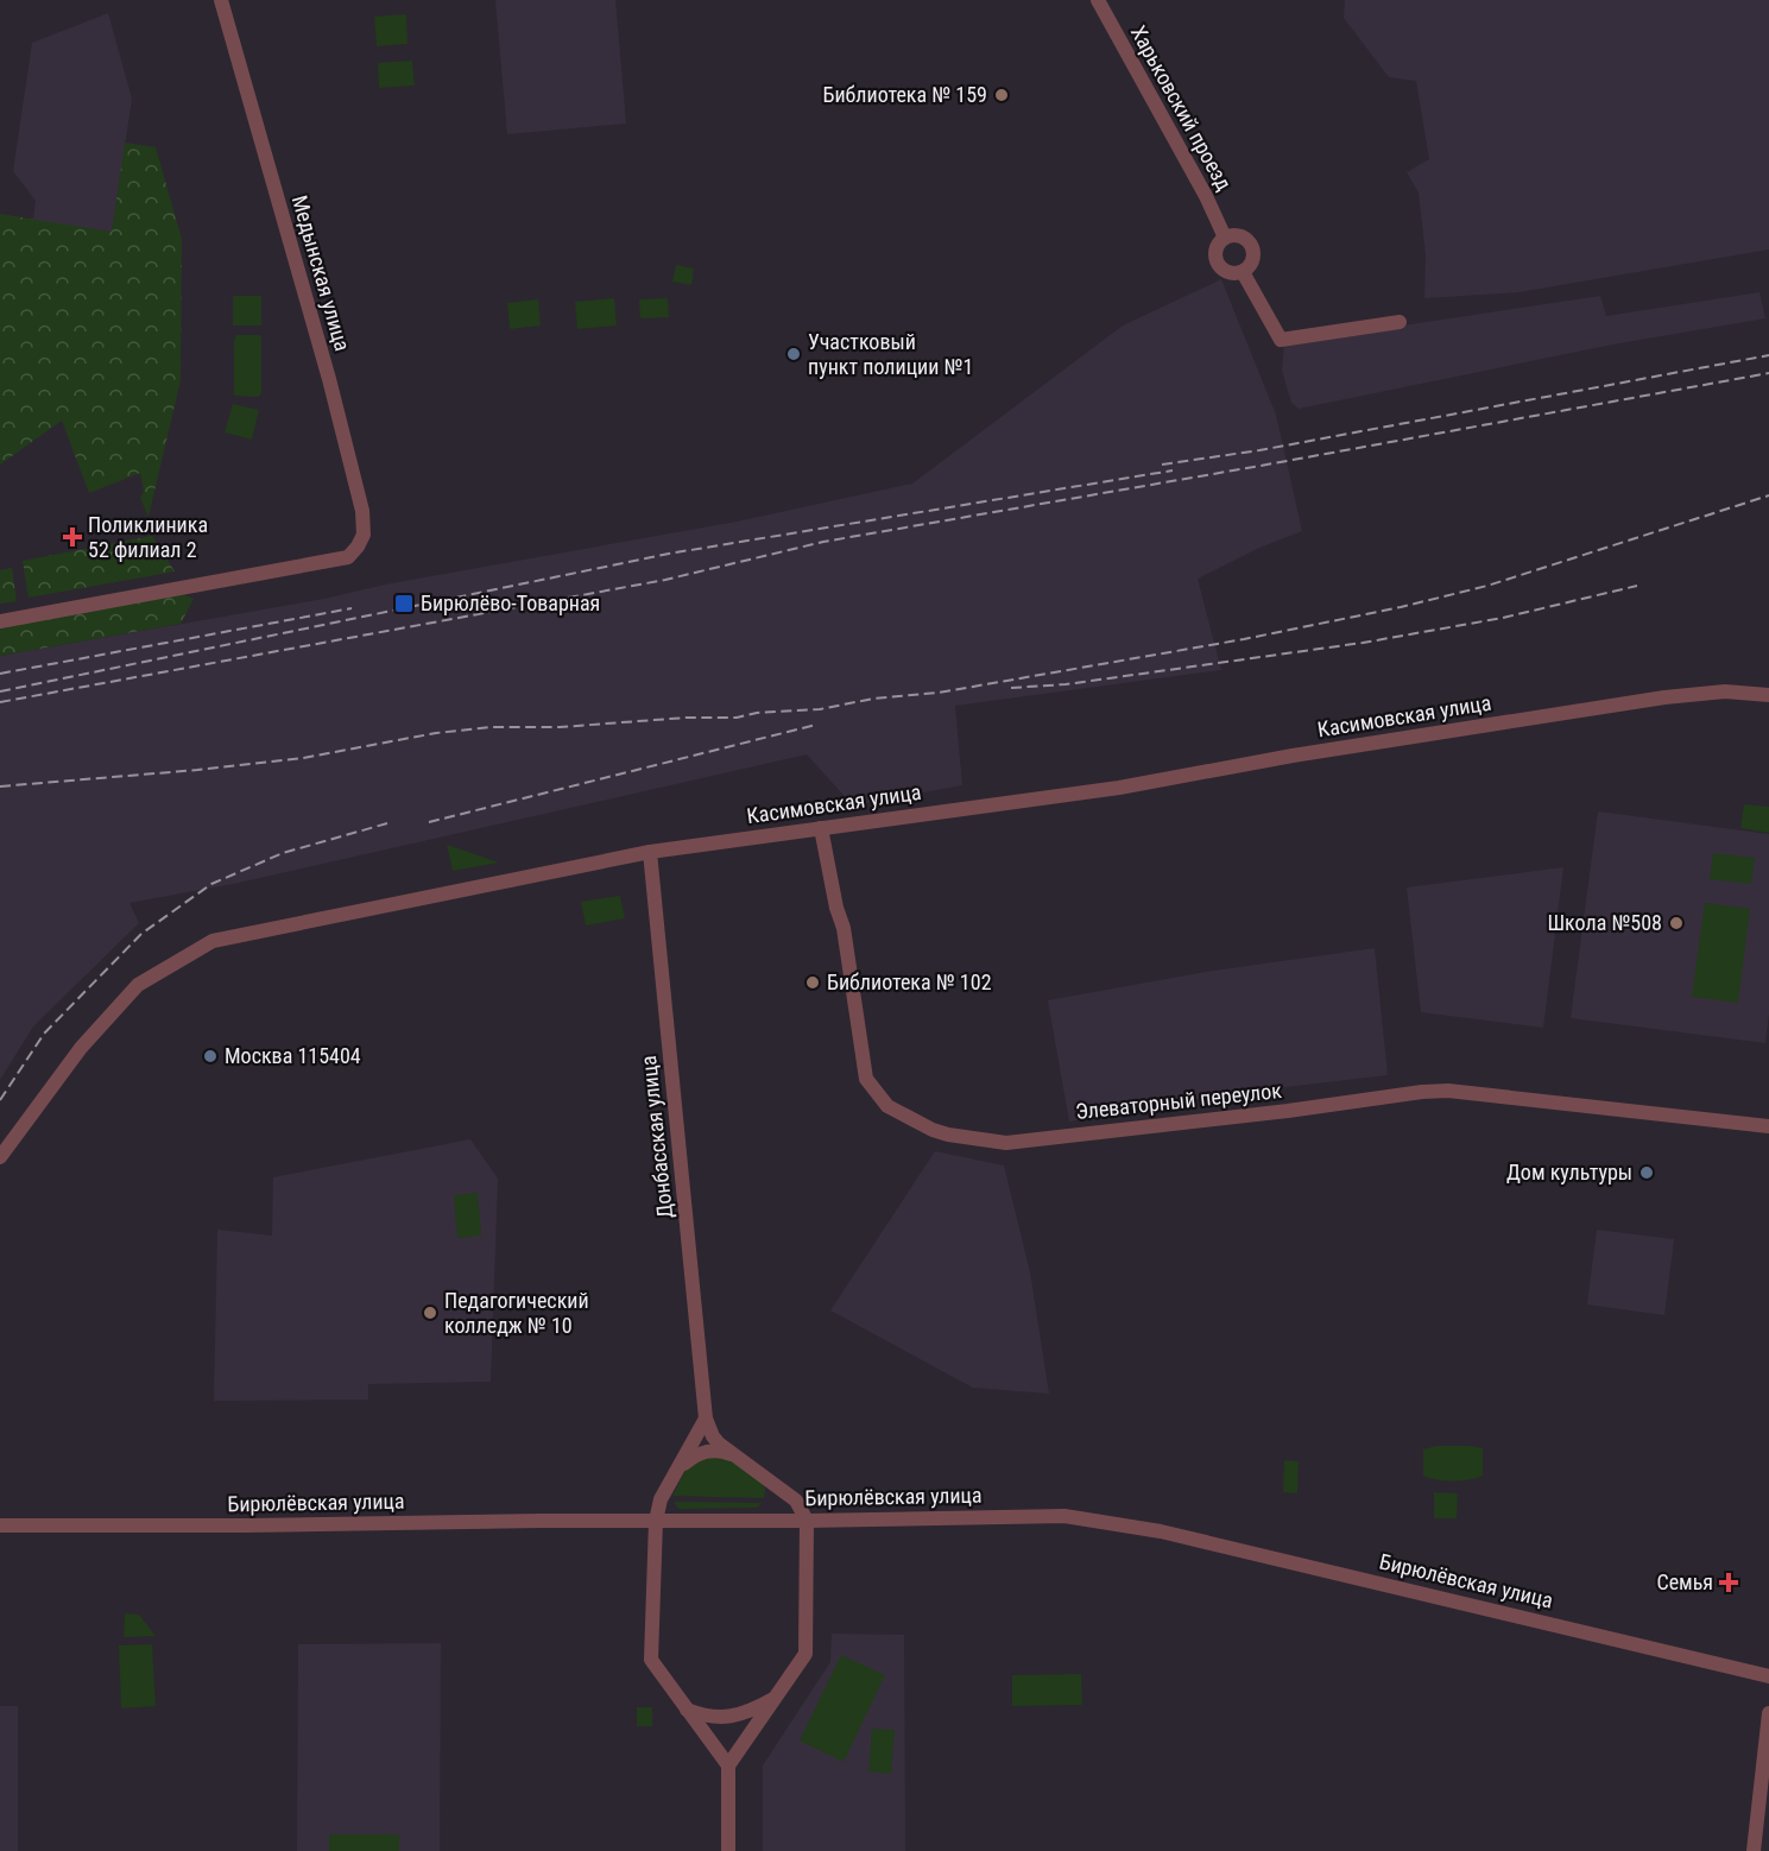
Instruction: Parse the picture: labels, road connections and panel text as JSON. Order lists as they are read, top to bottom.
{
  "streets": {
    "street": [
      "Харьковский проезд",
      "Медынская улица",
      "Касимовская улица",
      "Элеваторный переулок",
      "Донбасская улица",
      "Бирюлёвская улица"
    ]
  },
  "crossings": [
    ["Касимовская улица", "Элеваторный переулок"],
    ["Касимовская улица", "Донбасская улица"]
  ],
  "places": {
    "other": [
      "Библиотека № 159",
      "Участковый пункт полиции №1",
      "Школа №508",
      "Библиотека № 102",
      "Москва 115404",
      "Дом культуры",
      "Педагогический колледж № 10"
    ],
    "health": ["Поликлиника 52 филиал 2", "Семья"],
    "transit": ["Бирюлёво-Товарная"]
  }
}
